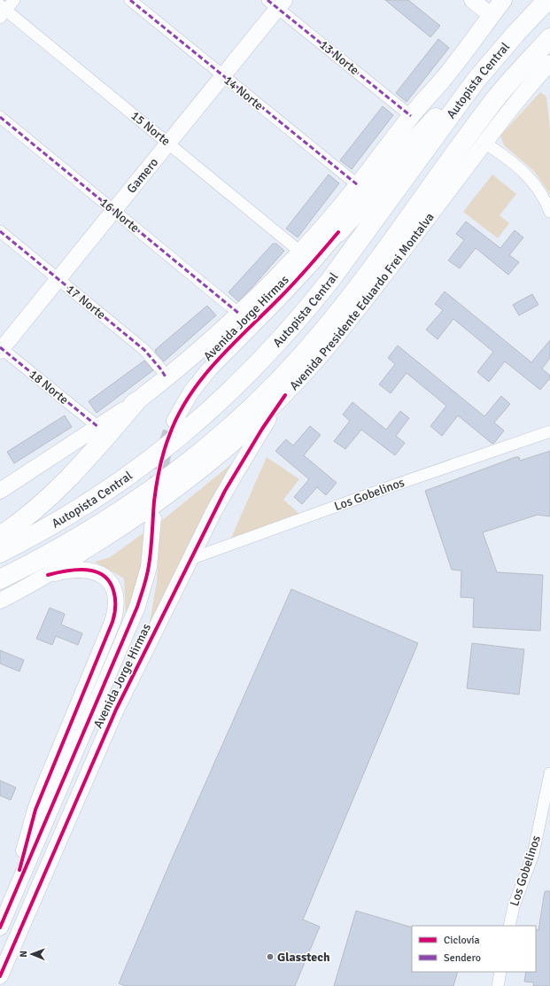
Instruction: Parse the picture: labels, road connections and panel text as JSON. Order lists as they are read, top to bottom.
{
  "streets": {
    "highway": ["Autopista Central"],
    "street": [
      "13 Norte",
      "14 Norte",
      "15 Norte",
      "Gamero",
      "16 Norte",
      "Avenida Presidente Eduardo Frei Montalva",
      "17 Norte",
      "Avenida Jorge Hirmas",
      "18 Norte",
      "Los Gobelinos"
    ]
  },
  "crossings": [
    ["13 Norte", "Gamero"],
    ["14 Norte", "Gamero"],
    ["15 Norte", "Gamero"],
    ["Gamero", "16 Norte"],
    ["Gamero", "17 Norte"],
    ["Gamero", "18 Norte"],
    ["Avenida Presidente Eduardo Frei Montalva", "Avenida Jorge Hirmas"],
    ["Avenida Jorge Hirmas", "Los Gobelinos"]
  ],
  "places": ["Glasstech"],
  "legend": ["Ciclovía", "Sendero"],
  "north": "left"
}
